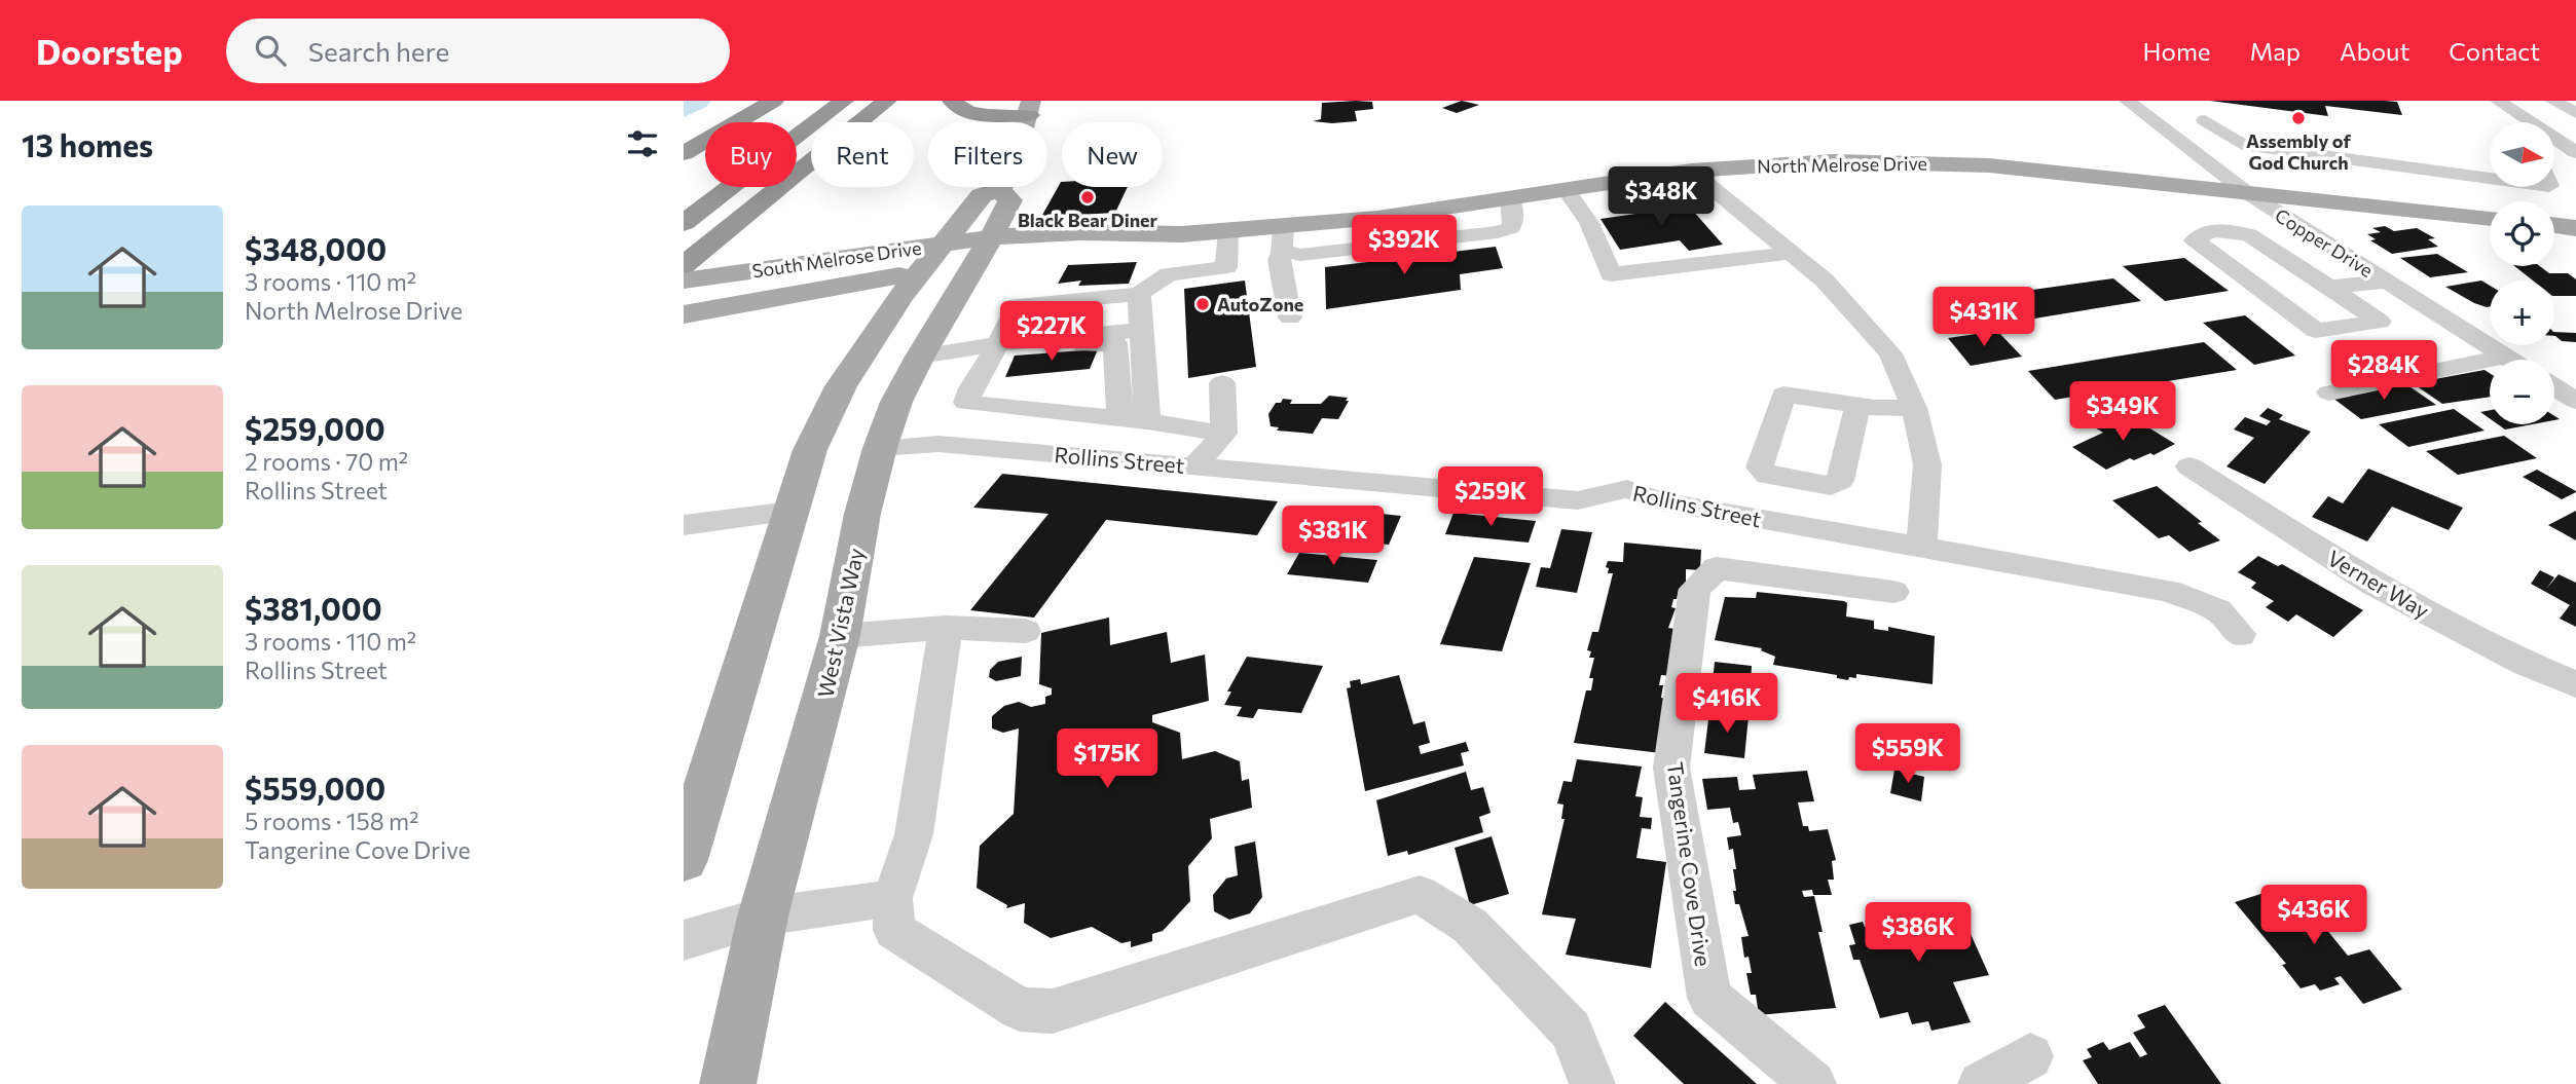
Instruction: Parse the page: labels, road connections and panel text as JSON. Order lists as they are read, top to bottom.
{
  "streets": {
    "main road": ["North Melrose Drive", "South Melrose Drive", "West Vista Way"],
    "street": [
      "Copper Drive",
      "Rollins Street",
      "Verner Way",
      "Tangerine Cove Drive"
    ]
  },
  "crossings": [
    ["North Melrose Drive", "Copper Drive"],
    ["North Melrose Drive", "South Melrose Drive"],
    ["North Melrose Drive", "West Vista Way"],
    ["South Melrose Drive", "West Vista Way"],
    ["Rollins Street", "West Vista Way"]
  ],
  "places": ["Assembly of God Church", "Black Bear Diner", "AutoZone"],
  "north": "right",
  "page": {
    "header": "Doorstep",
    "search": "Search here",
    "nav": [
      "Home",
      "Map",
      "About",
      "Contact"
    ],
    "heading": "13 homes",
    "map_buttons": ["+", "−"],
    "chip": [
      "Buy",
      "Rent",
      "Filters",
      "New"
    ],
    "price": [
      "$348K",
      "$392K",
      "$431K",
      "$227K",
      "$284K",
      "$349K",
      "$259K",
      "$381K",
      "$416K",
      "$559K",
      "$175K",
      "$436K",
      "$386K"
    ],
    "list": [
      {
        "name": "$348,000",
        "note": "3 rooms · 110 m² · North Melrose Drive"
      },
      {
        "name": "$259,000",
        "note": "2 rooms · 70 m² · Rollins Street"
      },
      {
        "name": "$381,000",
        "note": "3 rooms · 110 m² · Rollins Street"
      },
      {
        "name": "$559,000",
        "note": "5 rooms · 158 m² · Tangerine Cove Drive"
      }
    ]
  }
}
